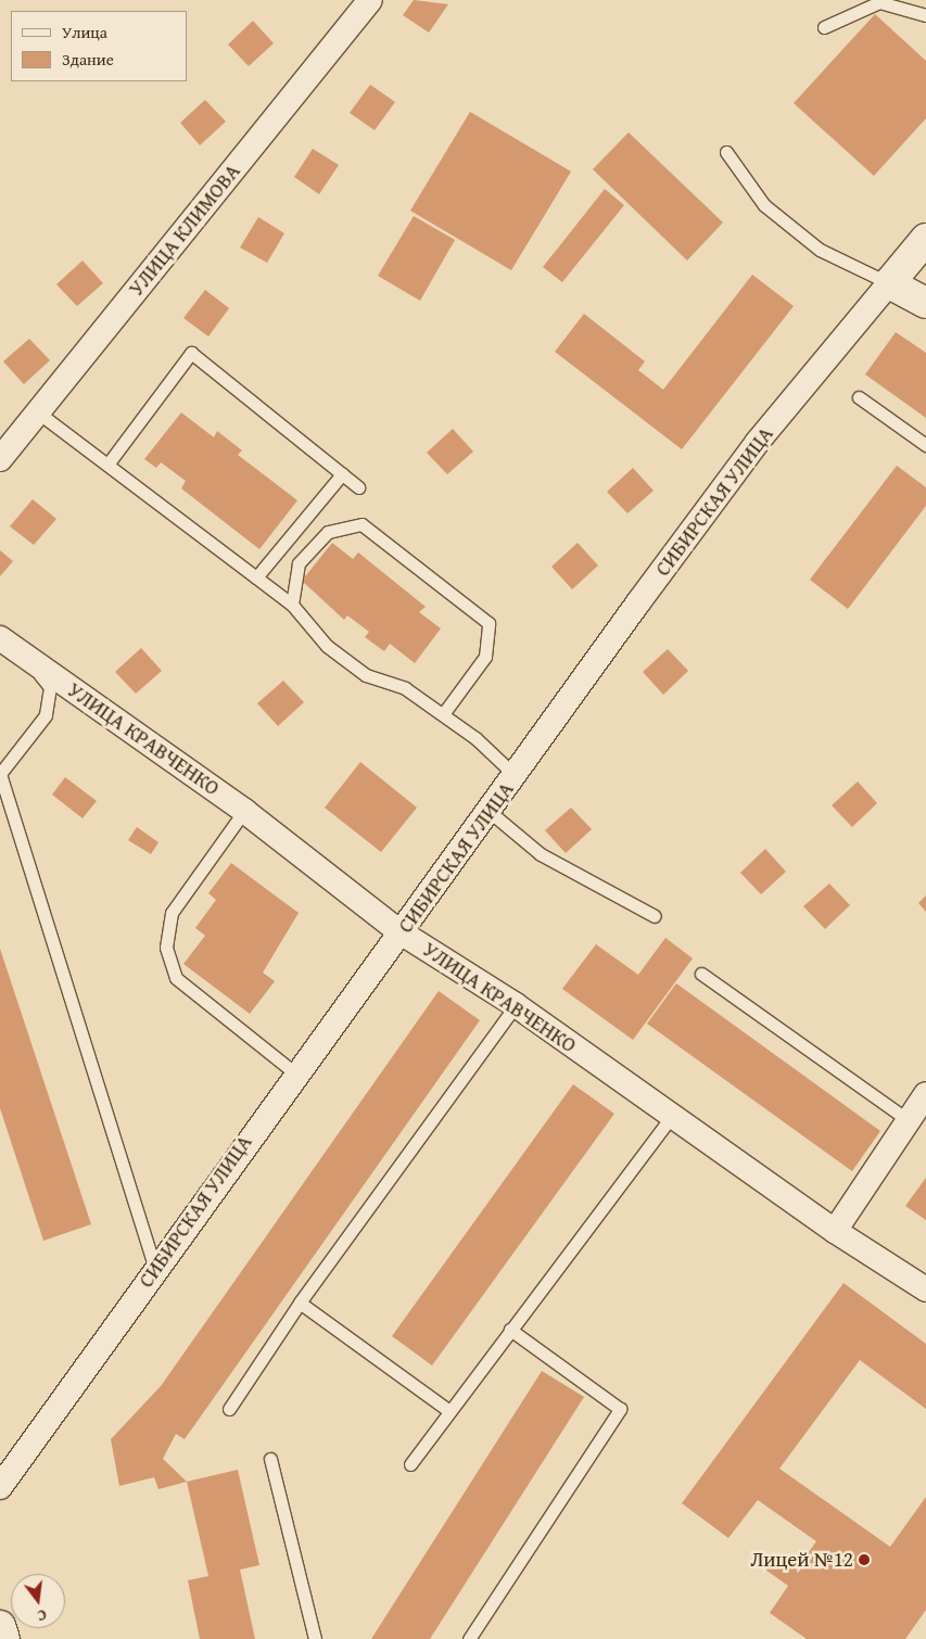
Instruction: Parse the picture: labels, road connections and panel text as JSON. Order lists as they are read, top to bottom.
{
  "streets": {
    "street": ["УЛИЦА КЛИМОВА", "СИБИРСКАЯ УЛИЦА", "УЛИЦА КРАВЧЕНКО"]
  },
  "crossings": [
    ["СИБИРСКАЯ УЛИЦА", "УЛИЦА КРАВЧЕНКО"]
  ],
  "places": ["Лицей №12"],
  "legend": ["Улица", "Здание"],
  "north": "bottom"
}
